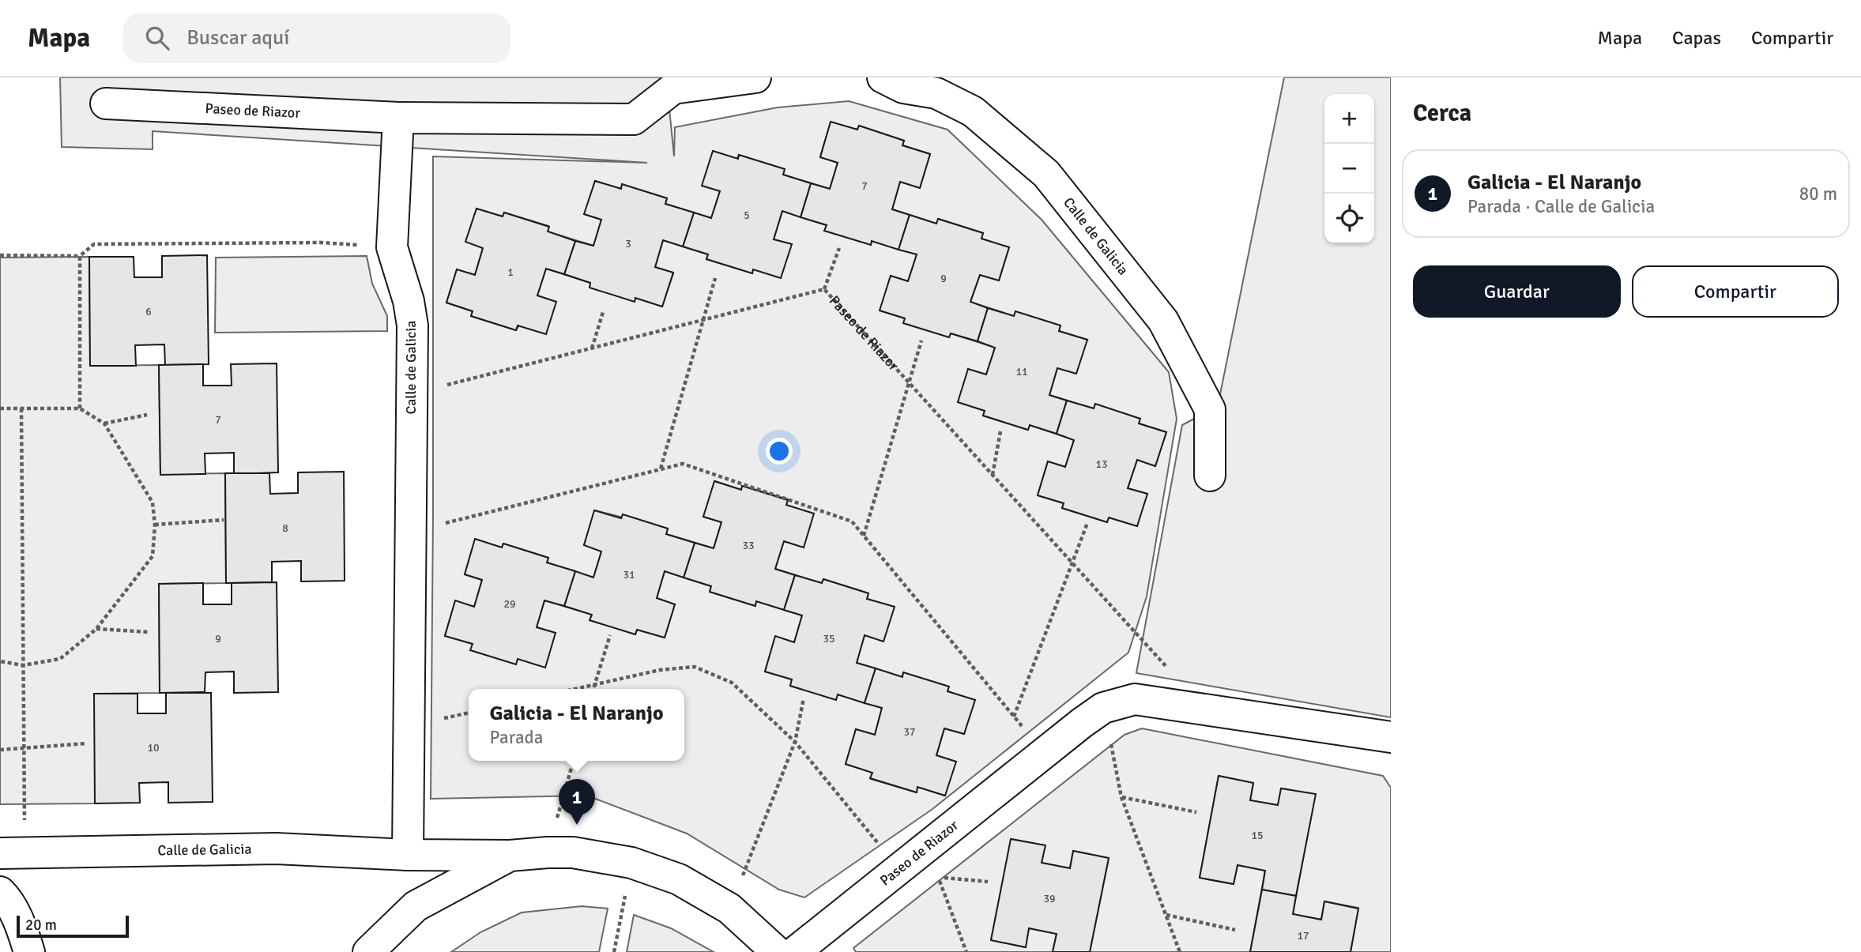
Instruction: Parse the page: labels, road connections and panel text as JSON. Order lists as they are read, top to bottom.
{
  "streets": {
    "street": ["Paseo de Riazor", "Calle de Galicia"]
  },
  "crossings": [
    ["Paseo de Riazor", "Calle de Galicia"]
  ],
  "house_numbers": [
    "7",
    "5",
    "3",
    "1",
    "9",
    "6",
    "11",
    "7",
    "13",
    "8",
    "33",
    "31",
    "29",
    "9",
    "35",
    "37",
    "10",
    "15",
    "39",
    "17"
  ],
  "scale_bar": "20 m",
  "page": {
    "header": "Mapa",
    "search": "Buscar aquí",
    "nav": ["Mapa", "Capas", "Compartir"],
    "heading": "Cerca",
    "map_buttons": ["+", "−"],
    "list": [
      {
        "mark": "1",
        "name": "Galicia - El Naranjo",
        "note": "Parada · Calle de Galicia",
        "value": "80 m"
      }
    ],
    "buttons": ["Guardar", "Compartir"],
    "popup": ["Galicia - El Naranjo", "Parada"],
    "pins": "1",
    "scale": "20 m"
  }
}
